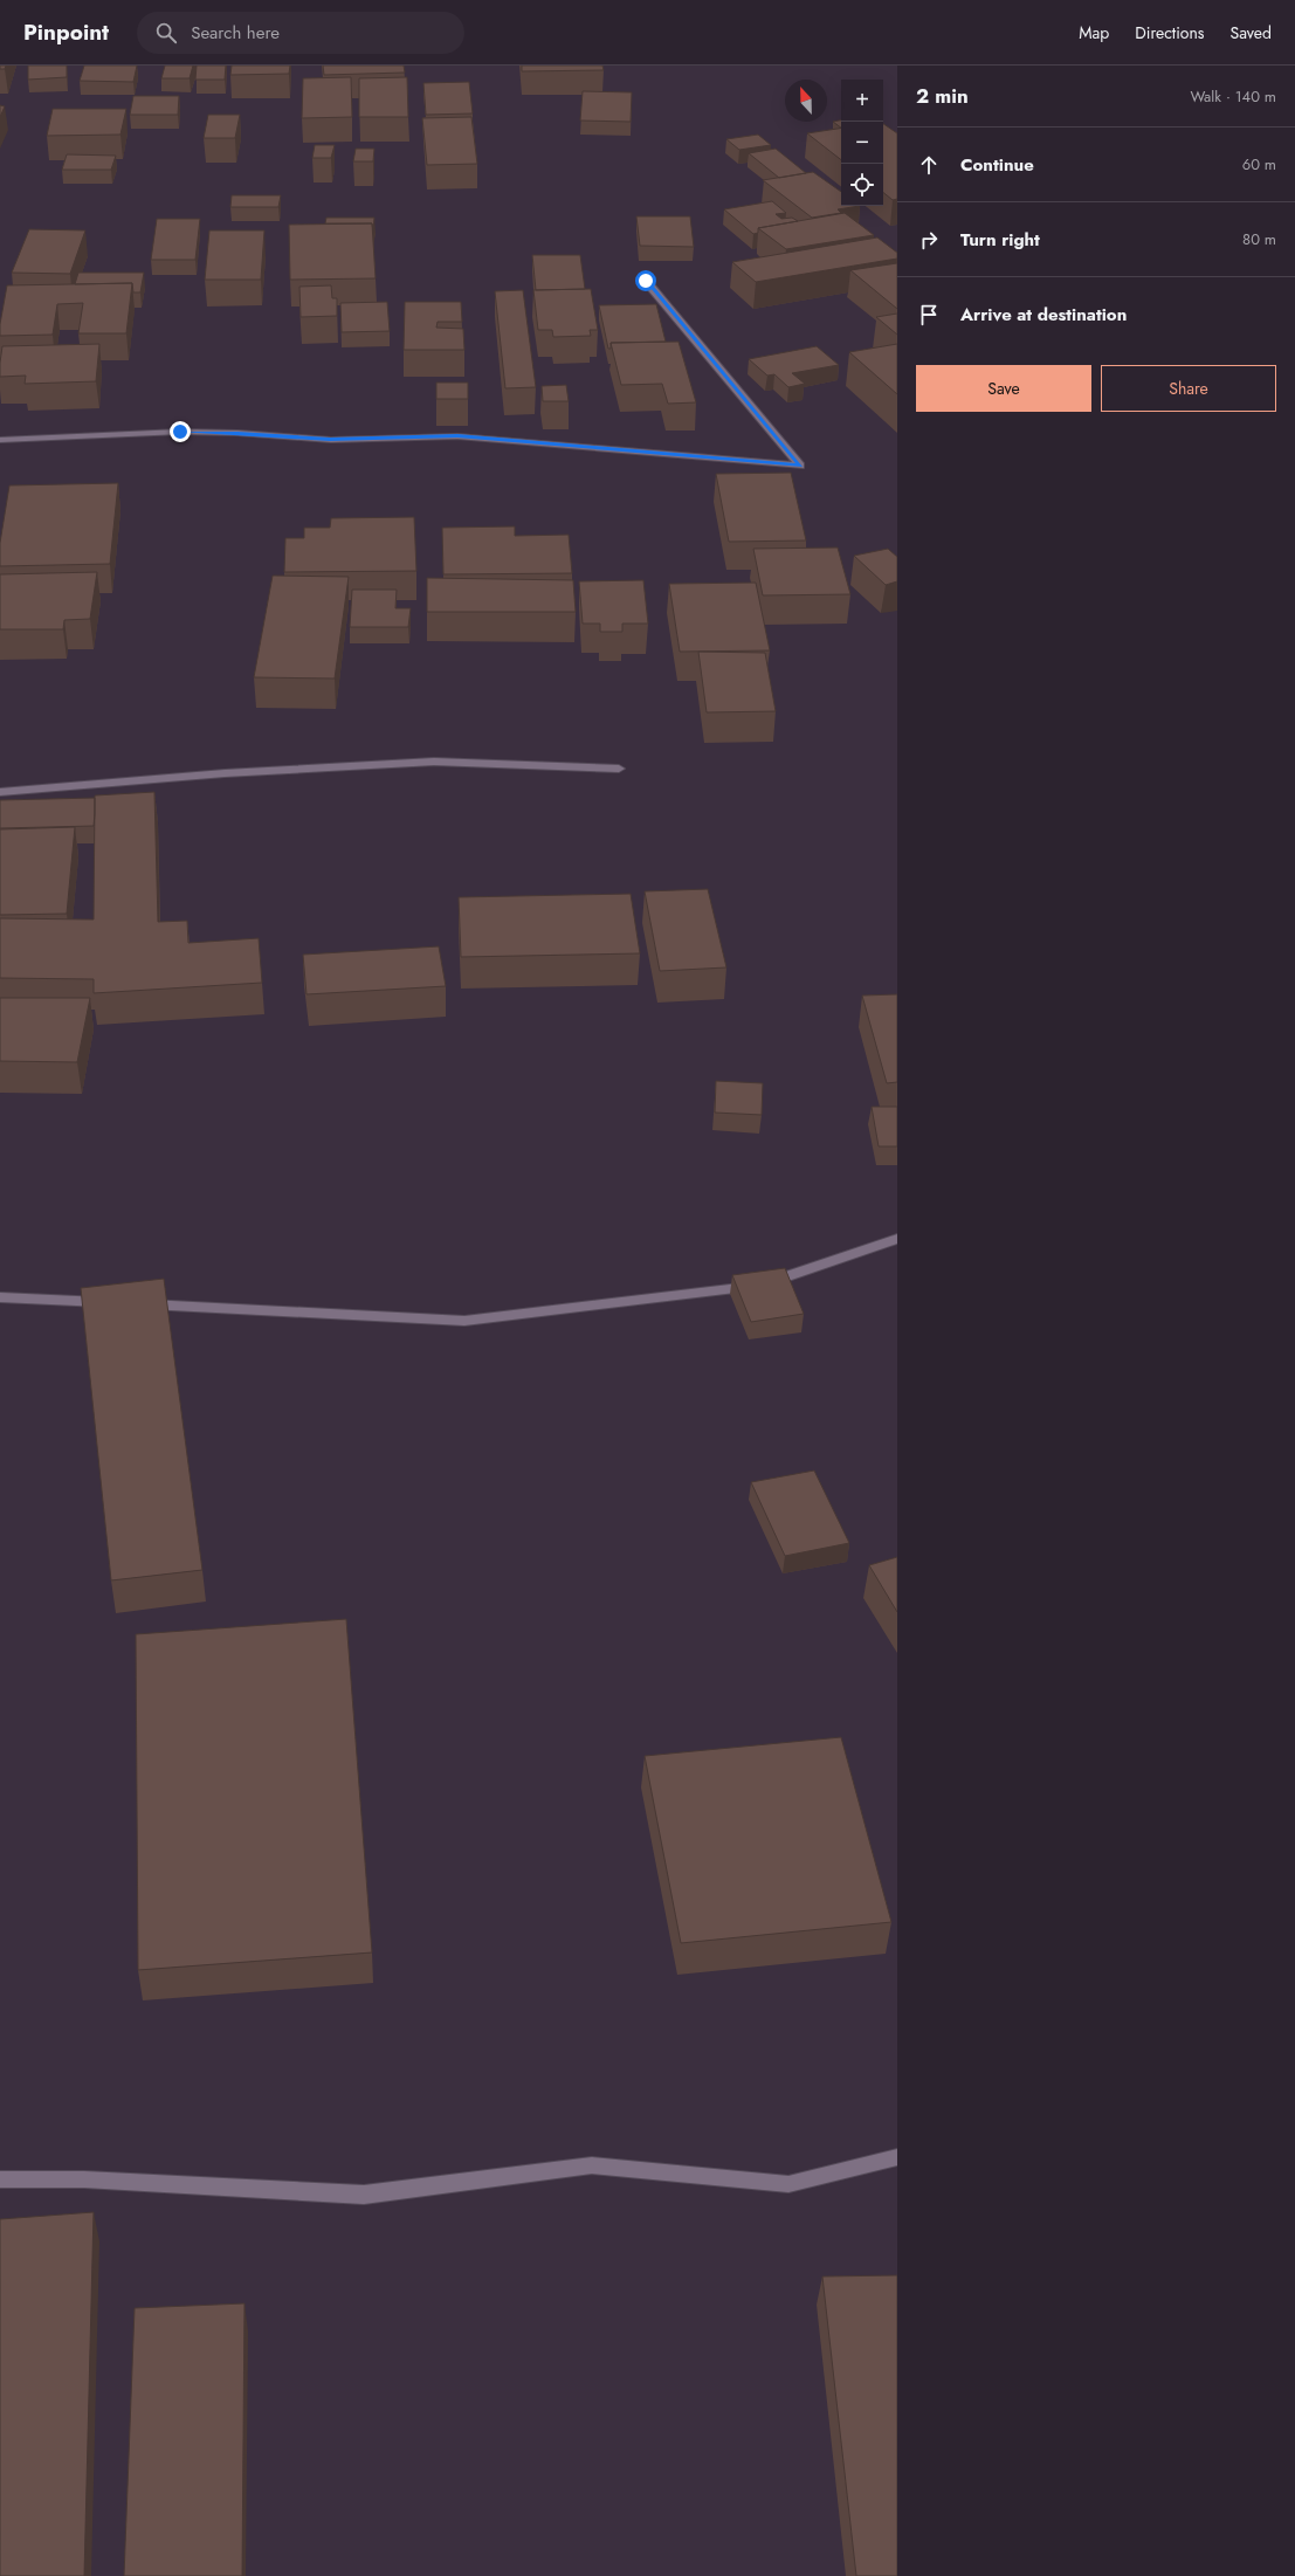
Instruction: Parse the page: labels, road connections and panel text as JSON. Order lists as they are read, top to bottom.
{
  "north": "top",
  "page": {
    "header": "Pinpoint",
    "search": "Search here",
    "nav": ["Map", "Directions", "Saved"],
    "heading": ["2 min", "Walk · 140 m"],
    "map_buttons": ["+", "−"],
    "list": [
      ["Continue", "60 m"],
      ["Turn right", "80 m"],
      "Arrive at destination"
    ],
    "buttons": ["Save", "Share"]
  }
}
